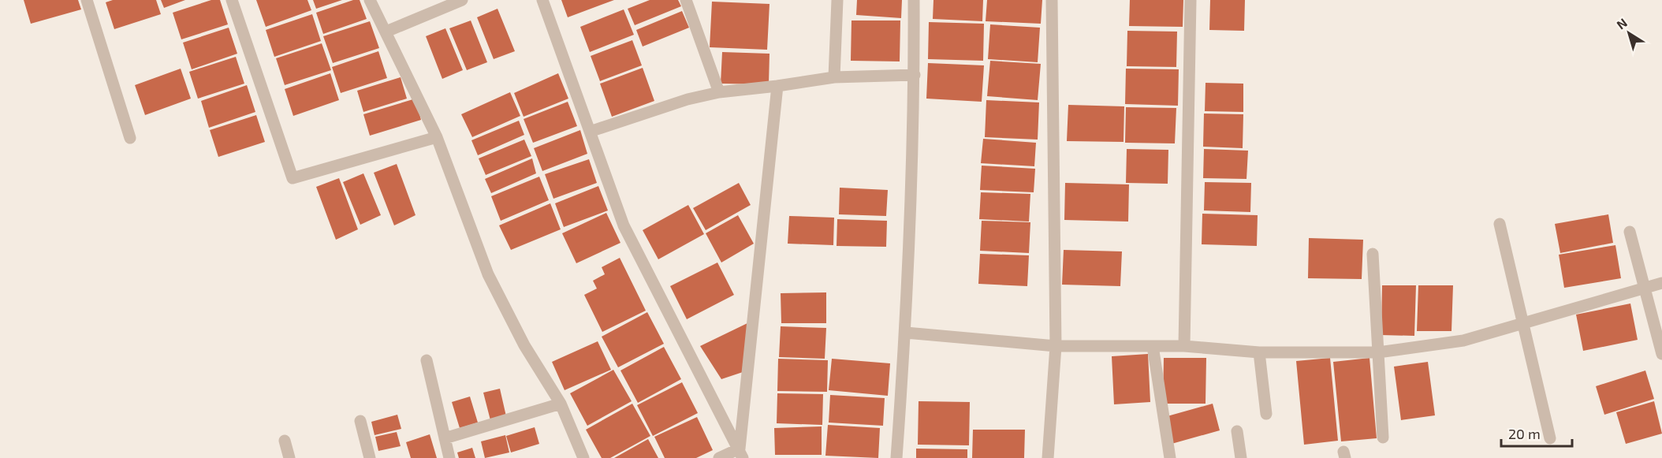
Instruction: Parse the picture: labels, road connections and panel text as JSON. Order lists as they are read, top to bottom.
{
  "scale_bar": "20 m",
  "north": "top left"
}
